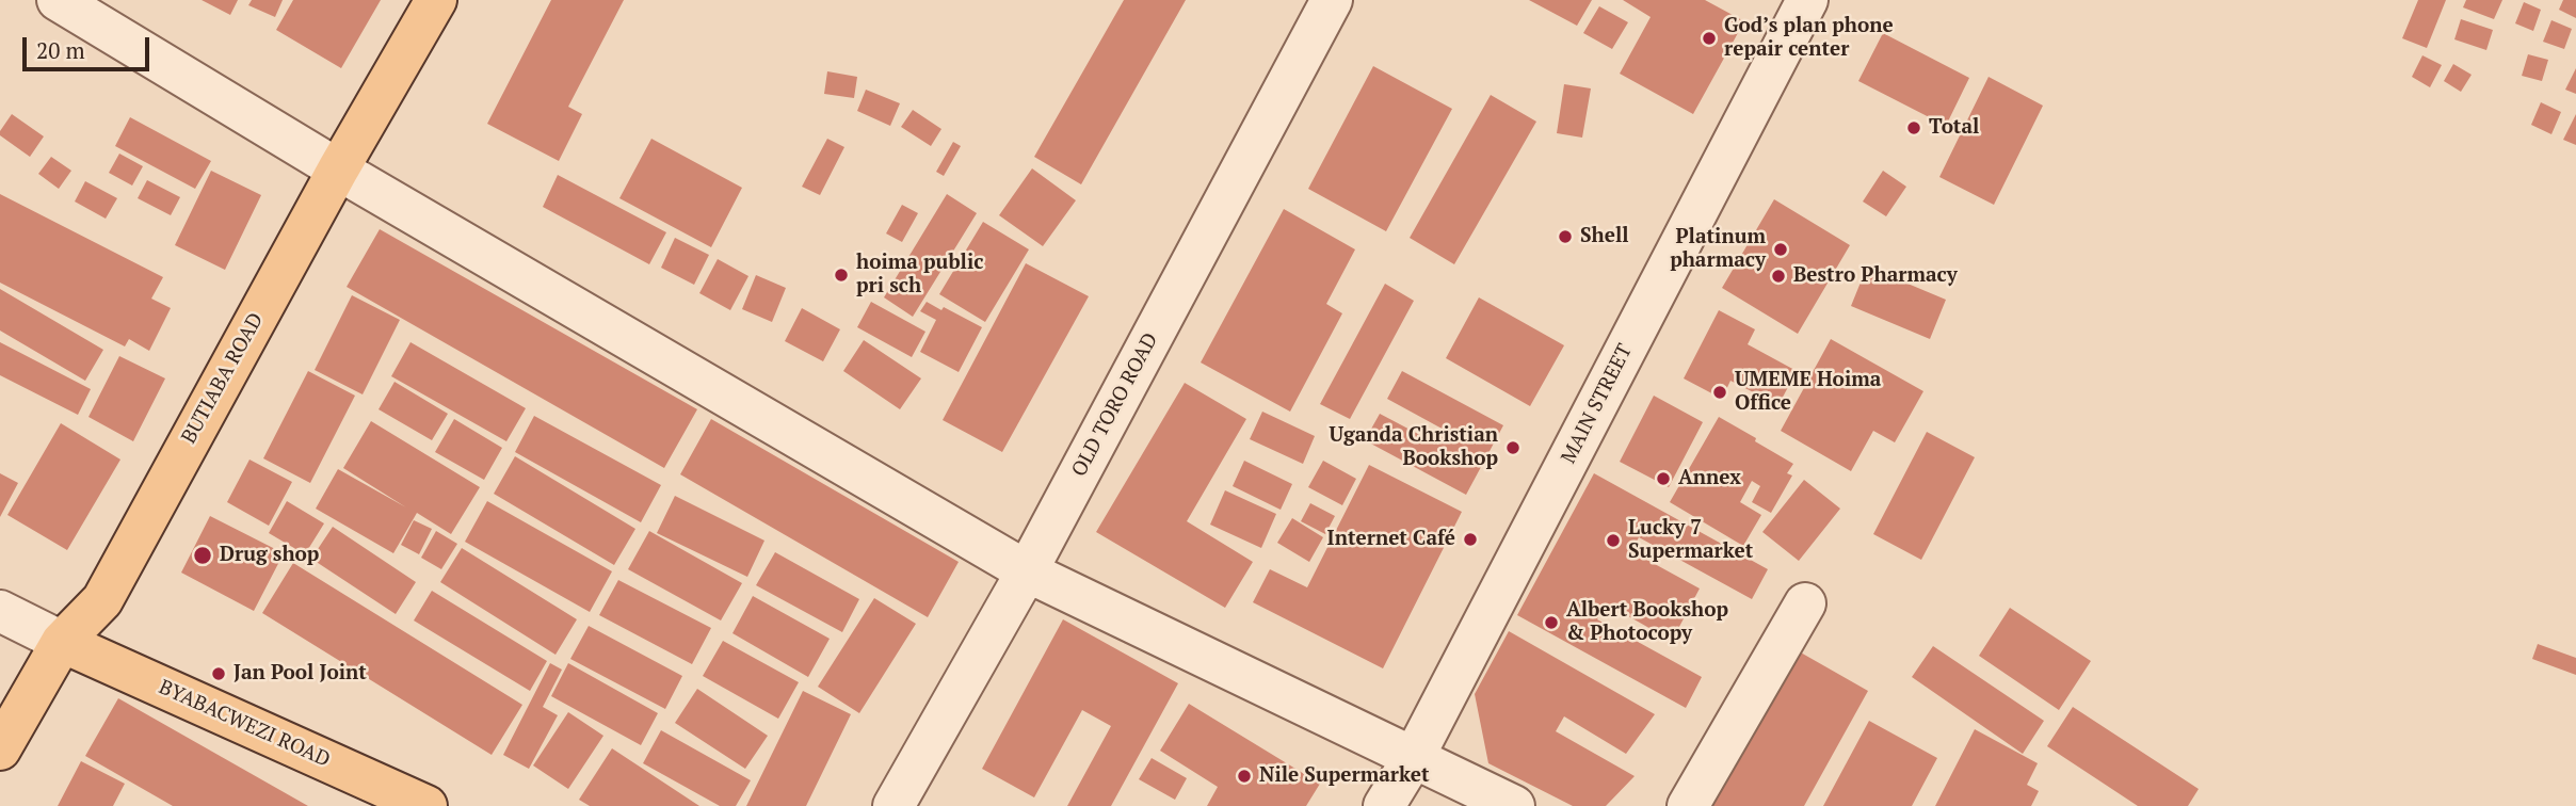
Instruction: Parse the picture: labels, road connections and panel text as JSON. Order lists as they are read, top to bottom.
{
  "streets": {
    "main road": ["BUTIABA ROAD", "BYABACWEZI ROAD"],
    "street": ["MAIN STREET", "OLD TORO ROAD"]
  },
  "crossings": [
    ["BUTIABA ROAD", "BYABACWEZI ROAD"]
  ],
  "places": [
    "God’s plan phone repair center",
    "Total",
    "Shell",
    "Platinum pharmacy",
    "hoima public pri sch",
    "Bestro Pharmacy",
    "UMEME Hoima Office",
    "Uganda Christian Bookshop",
    "Annex",
    "Internet Café",
    "Lucky 7 Supermarket",
    "Drug shop",
    "Albert Bookshop & Photocopy",
    "Jan Pool Joint",
    "Nile Supermarket"
  ],
  "scale_bar": "20 m"
}
